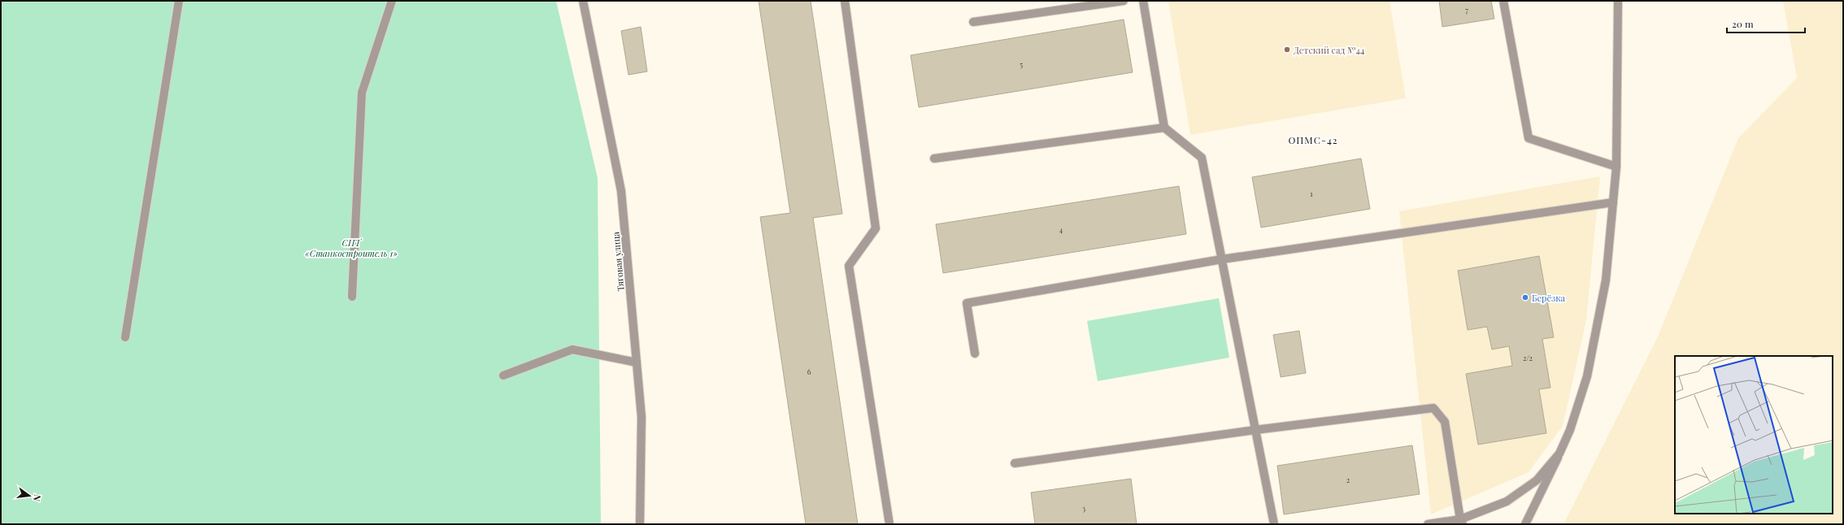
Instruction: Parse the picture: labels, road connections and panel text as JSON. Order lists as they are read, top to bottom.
{
  "streets": {
    "street": ["Тяговая улица"]
  },
  "districts": ["ОПМС-42"],
  "parks": ["СНТ «Станкостроитель 1»"],
  "places": ["Детский сад №44", "Берёзка"],
  "house_numbers": [
    "7",
    "5",
    "1",
    "4",
    "2/2",
    "6",
    "2",
    "3"
  ],
  "scale_bar": "20 m",
  "north": "right"
}
